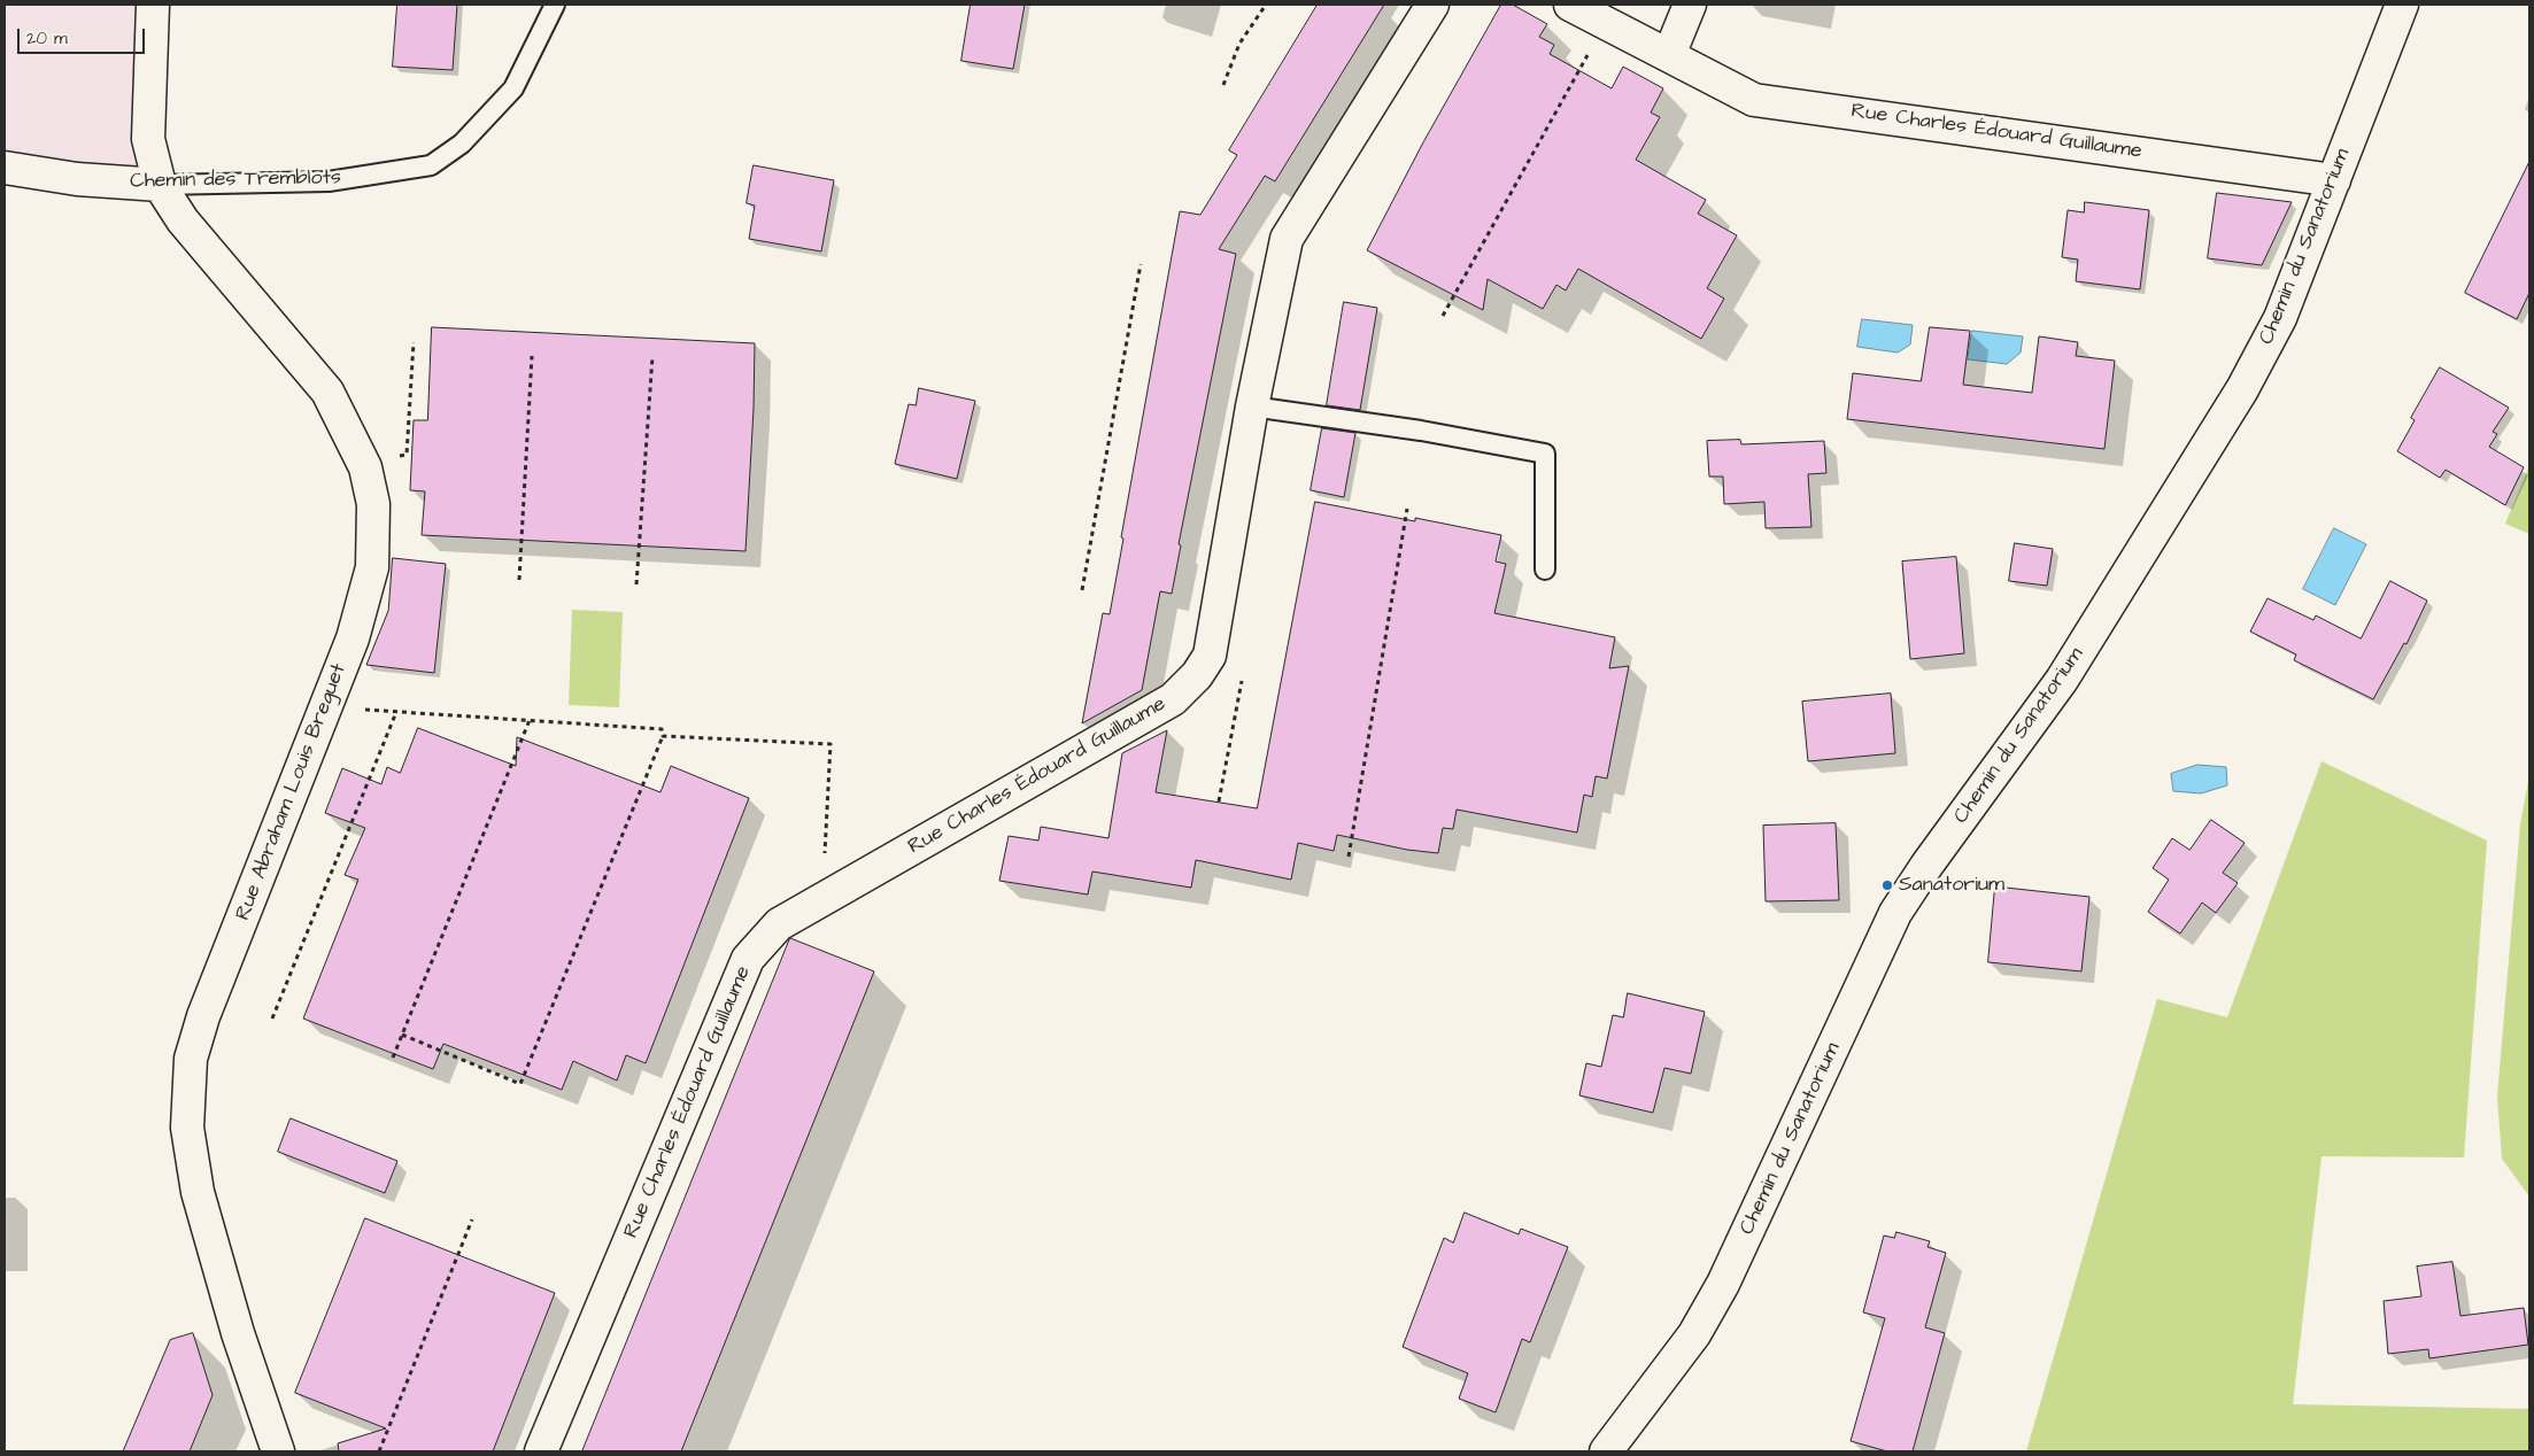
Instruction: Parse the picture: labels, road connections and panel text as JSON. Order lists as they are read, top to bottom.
{
  "streets": {
    "street": [
      "Rue Charles Édouard Guillaume",
      "Chemin des Tremblots",
      "Chemin du Sanatorium",
      "Rue Abraham Louis Breguet"
    ]
  },
  "crossings": [
    ["Rue Charles Édouard Guillaume", "Chemin du Sanatorium"],
    ["Chemin des Tremblots", "Rue Abraham Louis Breguet"]
  ],
  "places": ["Sanatorium"],
  "scale_bar": "20 m"
}
